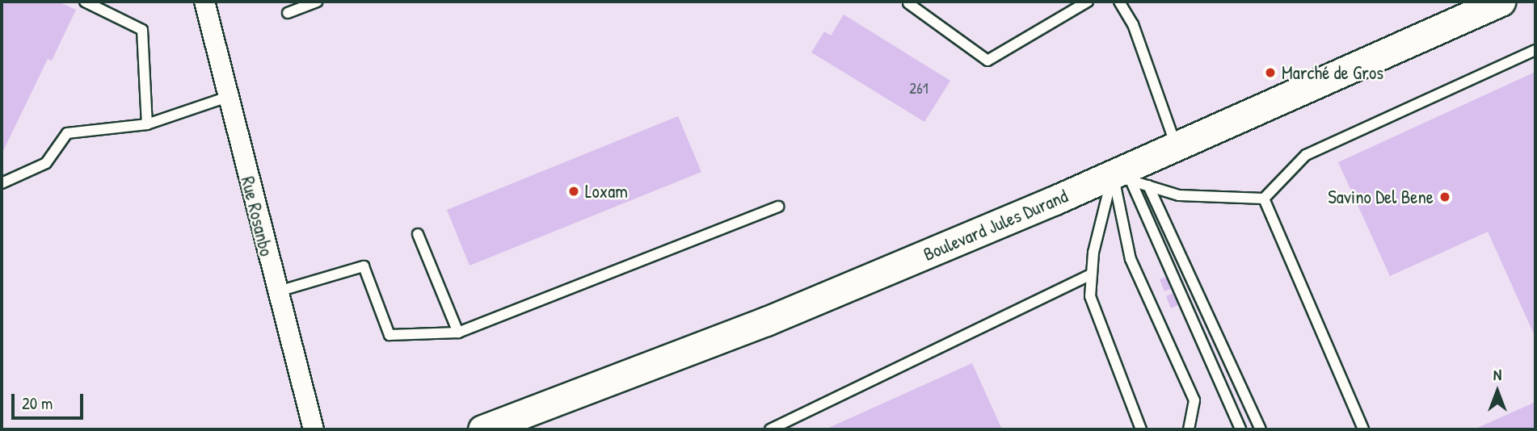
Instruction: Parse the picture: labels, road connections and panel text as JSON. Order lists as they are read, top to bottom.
{
  "streets": {
    "main road": ["Boulevard Jules Durand"],
    "street": ["Rue Rosanbo"]
  },
  "places": ["Marché de Gros", "Loxam", "Savino Del Bene"],
  "house_numbers": ["261"],
  "scale_bar": "20 m",
  "north": "top"
}
